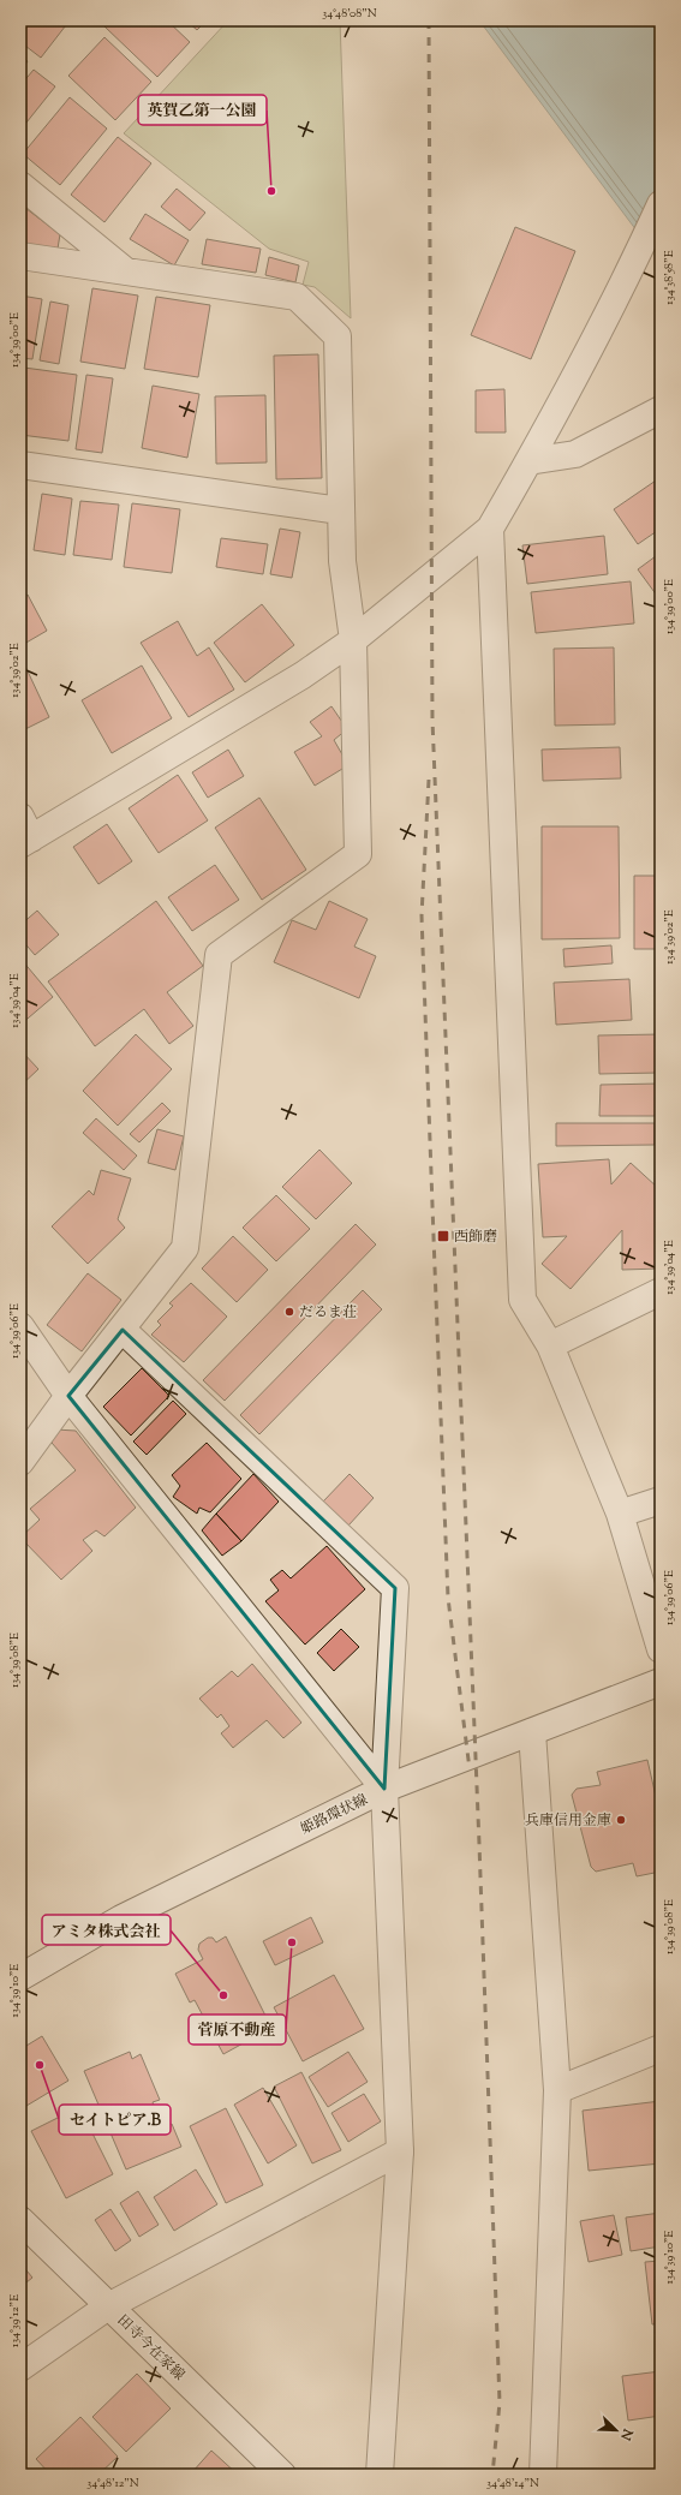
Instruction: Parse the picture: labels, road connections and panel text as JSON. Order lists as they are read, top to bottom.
{
  "streets": {
    "street": ["姫路環状線", "田寺今在家線"]
  },
  "places": {
    "other": [
      "英賀乙第一公園",
      "だるま荘",
      "兵庫信用金庫",
      "菅原不動産",
      "アミタ株式会社",
      "セイトピア.B"
    ],
    "transit": ["西飾磨"]
  },
  "north": "bottom right",
  "coordinates": [
    "34°48'08\"N",
    "134°38'58\"E",
    "134°39'00\"E",
    "134°39'02\"E",
    "134°39'04\"E",
    "134°39'06\"E",
    "134°39'08\"E",
    "134°39'10\"E",
    "134°39'12\"E",
    "34°48'12\"N",
    "34°48'14\"N"
  ]
}
